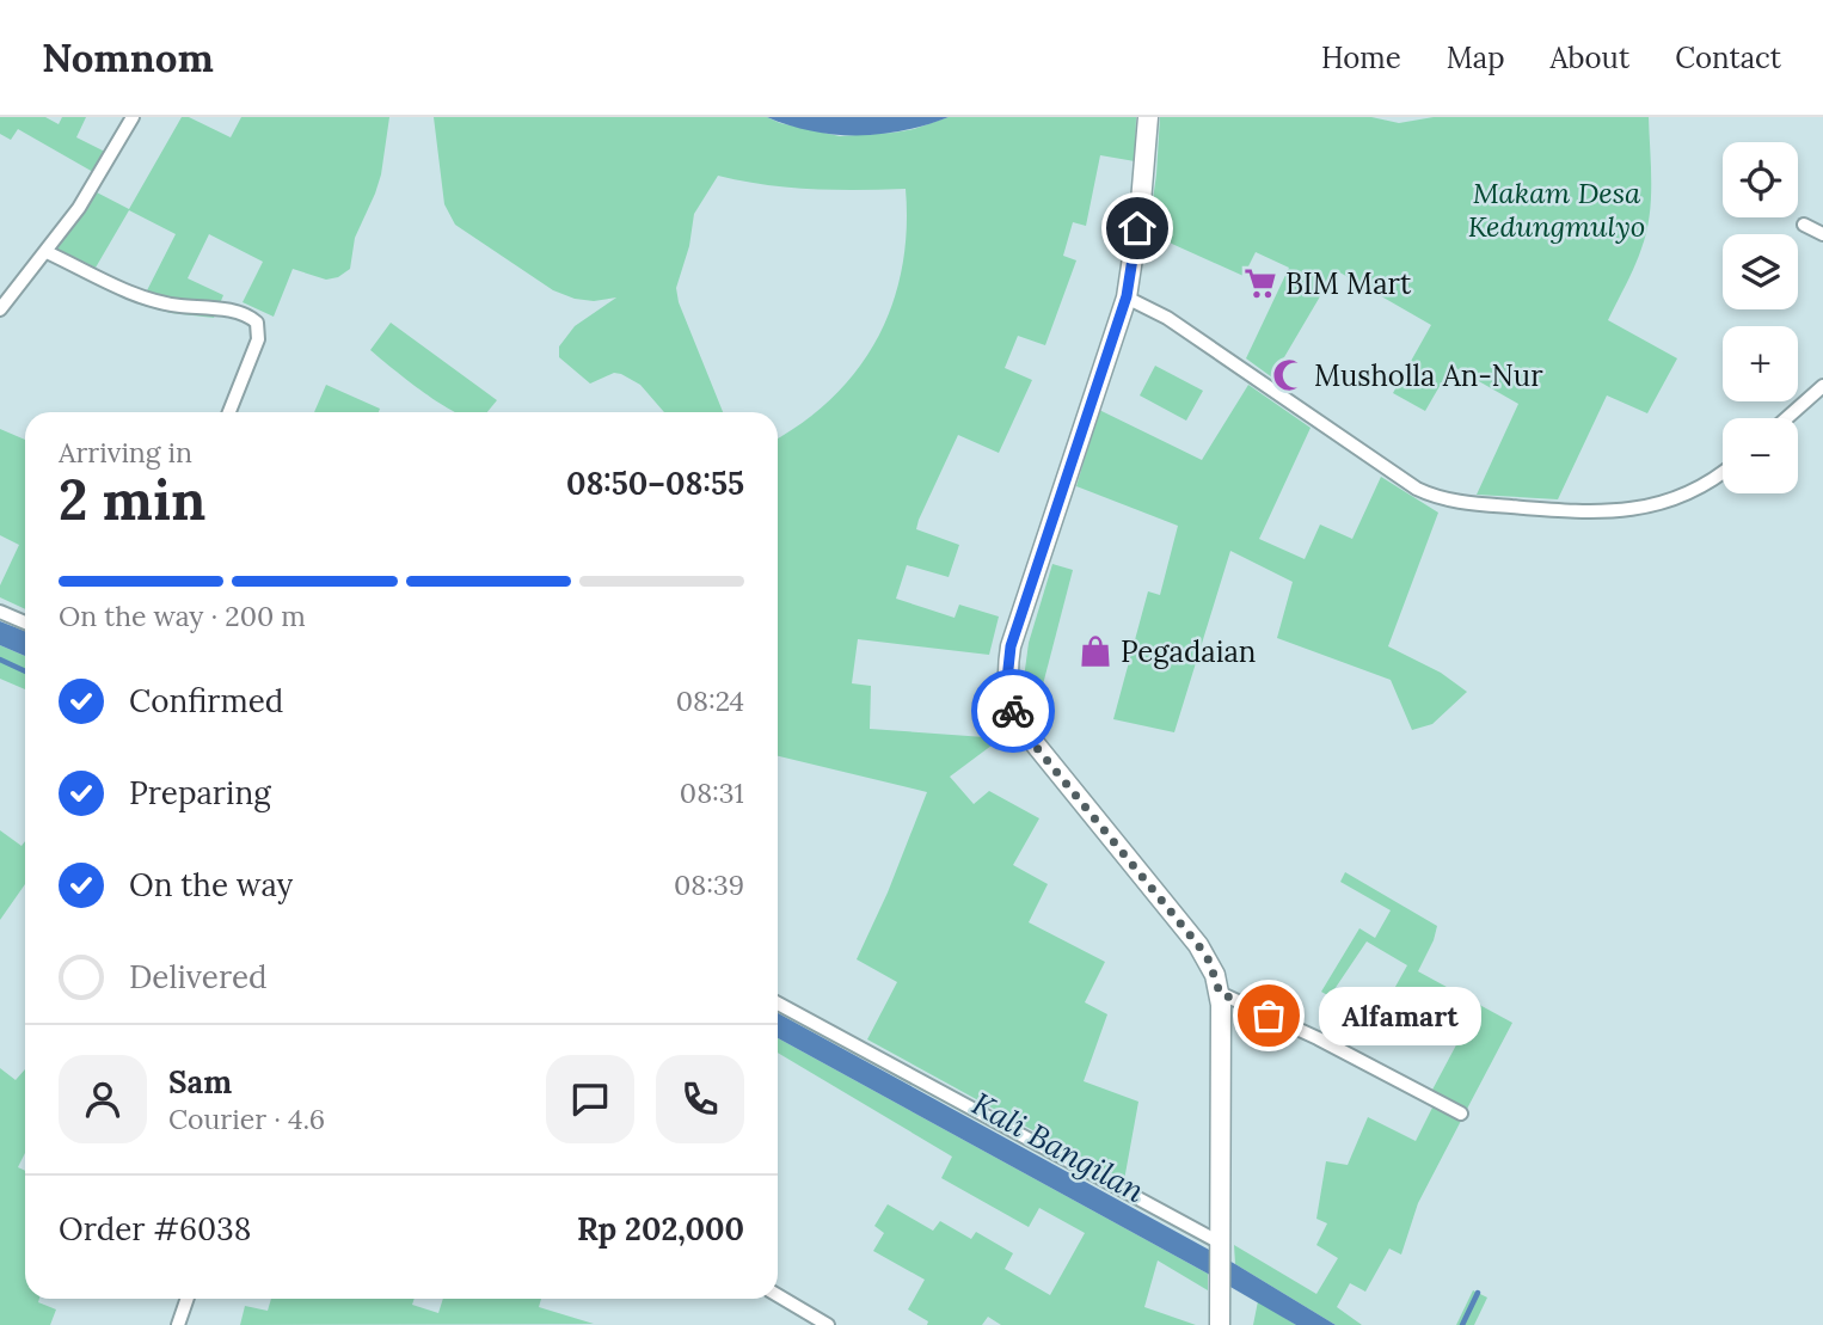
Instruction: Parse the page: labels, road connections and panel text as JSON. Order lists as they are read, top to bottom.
{
  "water": ["Kali Bangilan"],
  "parks": ["Makam Desa Kedungmulyo"],
  "places": {
    "supermarket": ["BIM Mart"],
    "mosque": ["Musholla An-Nur"],
    "shop": ["Pegadaian"],
    "other": ["Alfamart"]
  },
  "page": {
    "header": "Nomnom",
    "nav": [
      "Home",
      "Map",
      "About",
      "Contact"
    ],
    "map_buttons": ["+", "−"],
    "heading": ["2 min", "Arriving in", "08:50–08:55"],
    "panel": [
      "Sam",
      "Courier · 4.6",
      "Order #6038",
      "Rp 202,000"
    ],
    "bar": "On the way · 200 m",
    "list": [
      ["Confirmed", "08:24"],
      ["Preparing", "08:31"],
      ["On the way", "08:39"],
      "Delivered"
    ],
    "bubble": "Alfamart"
  }
}
